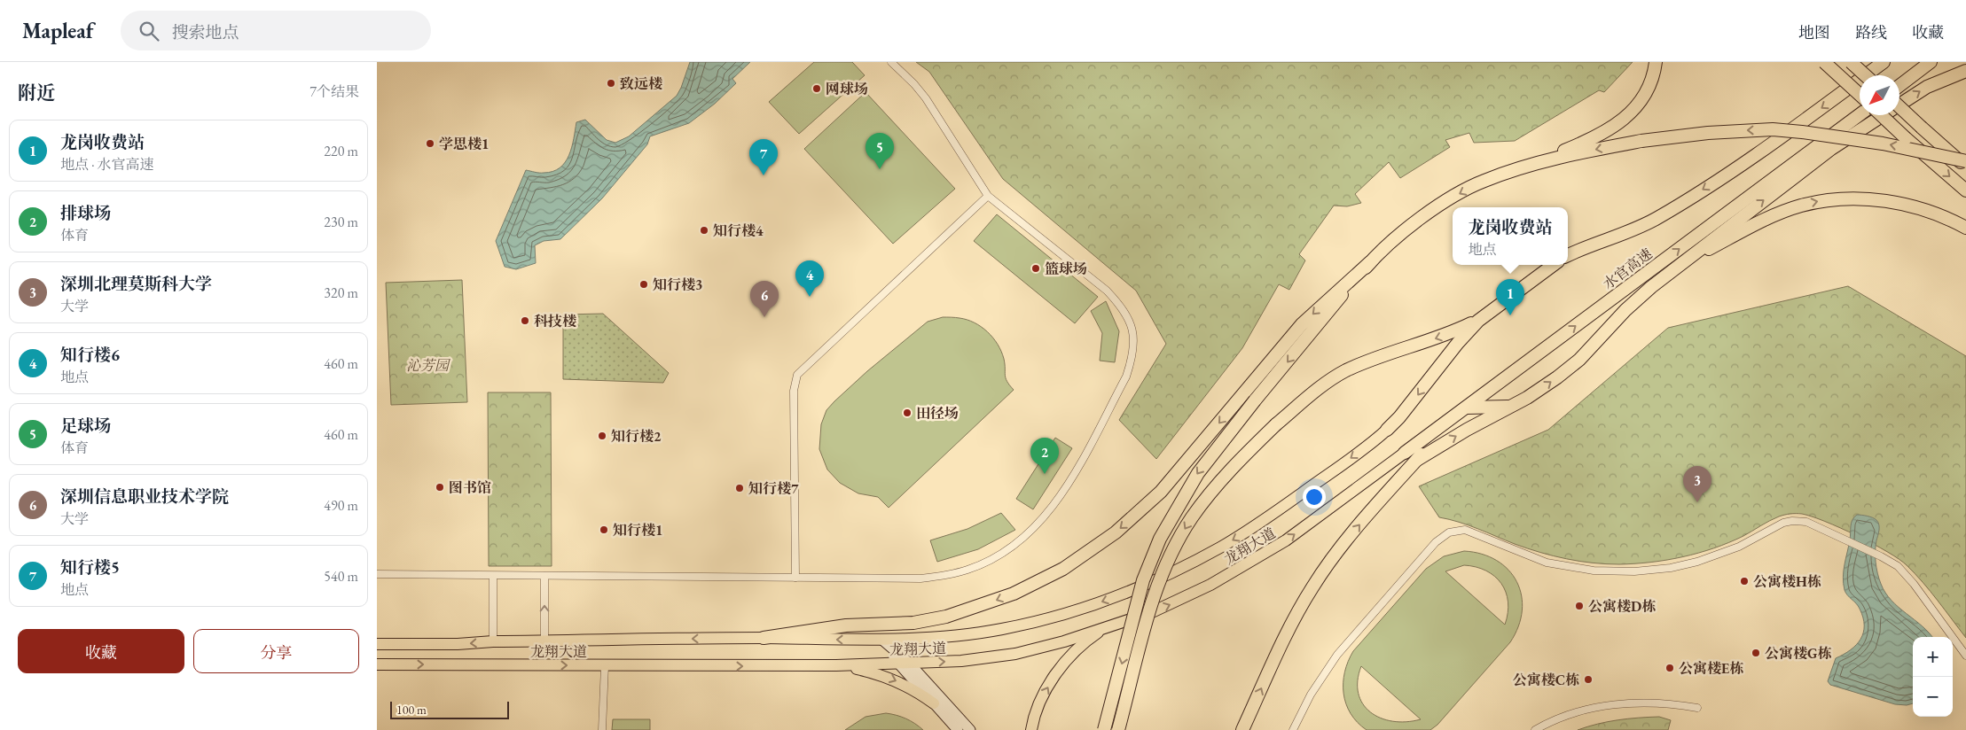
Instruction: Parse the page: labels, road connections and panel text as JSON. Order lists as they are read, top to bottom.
{
  "streets": {
    "highway": ["水官高速"],
    "main road": ["龙翔大道"]
  },
  "crossings": [
    ["水官高速", "龙翔大道"]
  ],
  "parks": ["沁芳园"],
  "places": [
    "致远楼",
    "网球场",
    "学思楼1",
    "知行楼4",
    "篮球场",
    "知行楼3",
    "科技楼",
    "田径场",
    "知行楼2",
    "图书馆",
    "知行楼7",
    "知行楼1",
    "公寓楼H栋",
    "公寓楼D栋",
    "公寓楼G栋",
    "公寓楼E栋",
    "公寓楼C栋"
  ],
  "scale_bar": "100 m",
  "north": "bottom left",
  "page": {
    "header": "Mapleaf",
    "search": "搜索地点",
    "nav": ["地图", "路线", "收藏"],
    "heading": ["附近", "7个结果"],
    "list": [
      {
        "mark": "1",
        "name": "龙岗收费站",
        "note": "地点 · 水官高速",
        "value": "220 m"
      },
      {
        "mark": "2",
        "name": "排球场",
        "note": "体育",
        "value": "230 m"
      },
      {
        "mark": "3",
        "name": "深圳北理莫斯科大学",
        "note": "大学",
        "value": "320 m"
      },
      {
        "mark": "4",
        "name": "知行楼6",
        "note": "地点",
        "value": "460 m"
      },
      {
        "mark": "5",
        "name": "足球场",
        "note": "体育",
        "value": "460 m"
      },
      {
        "mark": "6",
        "name": "深圳信息职业技术学院",
        "note": "大学",
        "value": "490 m"
      },
      {
        "mark": "7",
        "name": "知行楼5",
        "note": "地点",
        "value": "540 m"
      }
    ],
    "pins": [
      "5",
      "7",
      "4",
      "1",
      "6",
      "2",
      "3"
    ],
    "popup": ["龙岗收费站", "地点"],
    "buttons": ["收藏", "分享"],
    "map_buttons": ["+", "−"],
    "scale": "100 m"
  }
}
